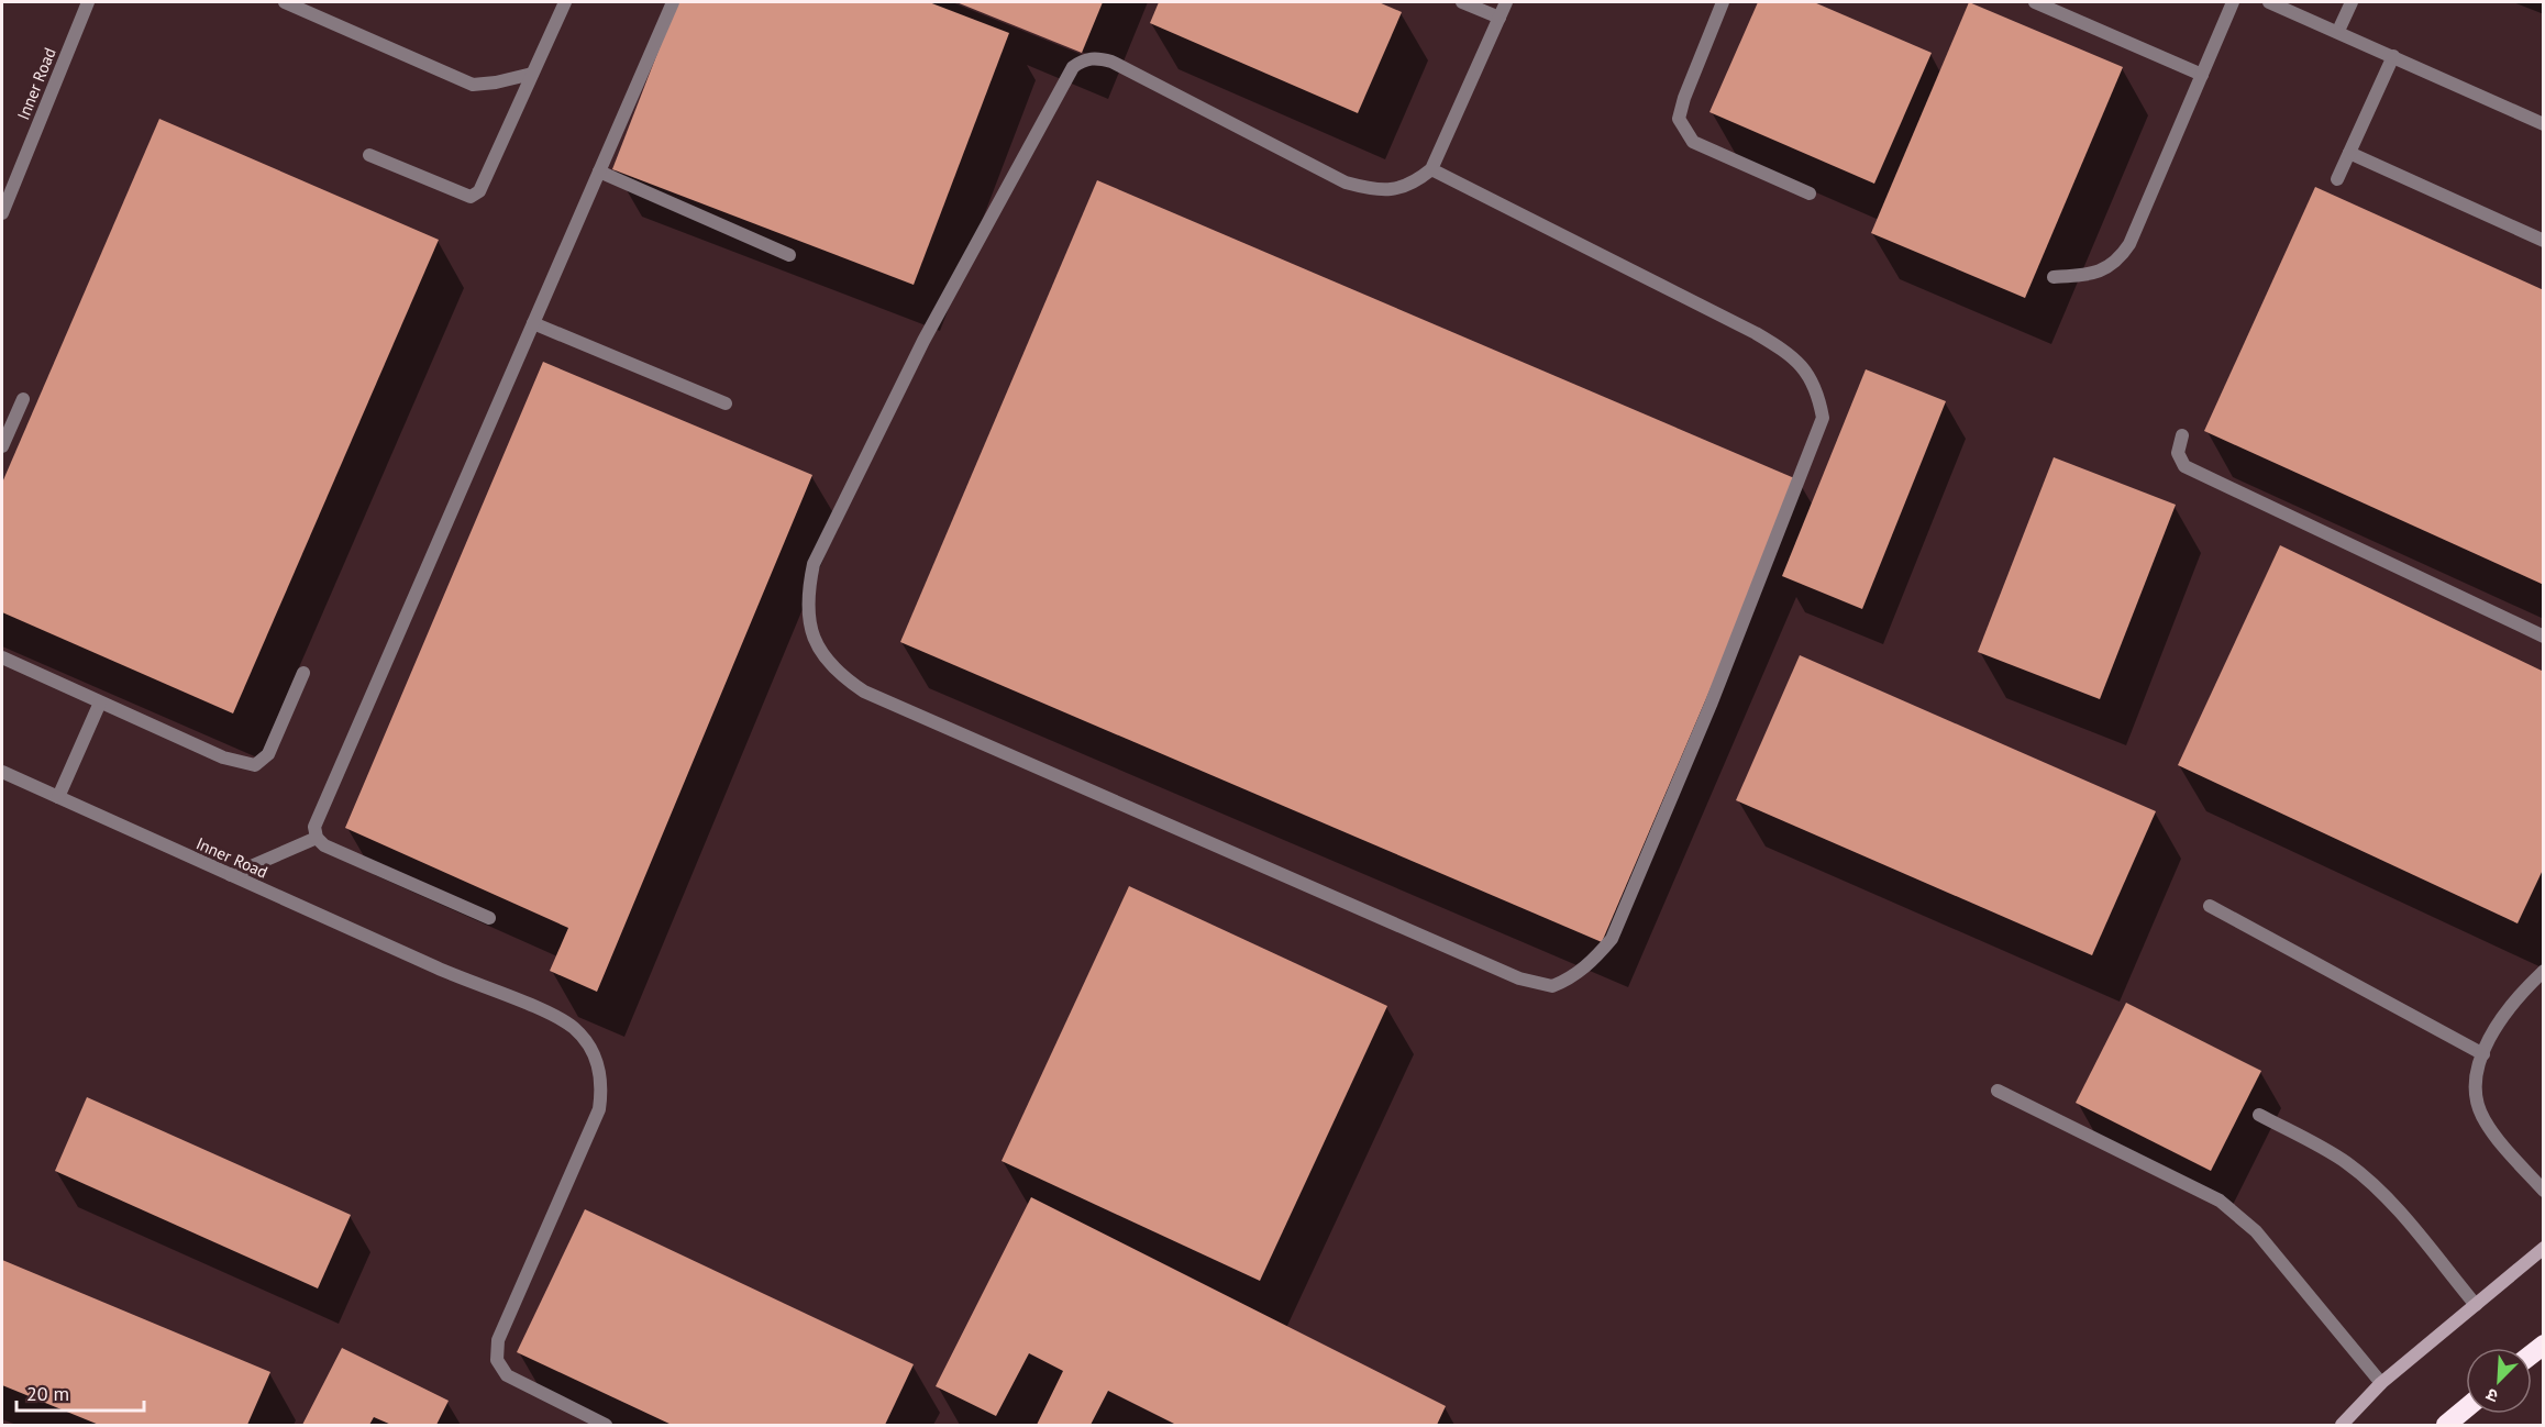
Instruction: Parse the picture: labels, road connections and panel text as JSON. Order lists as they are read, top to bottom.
{
  "streets": {
    "street": ["Inner Road"]
  },
  "scale_bar": "20 m",
  "north": "bottom left"
}
